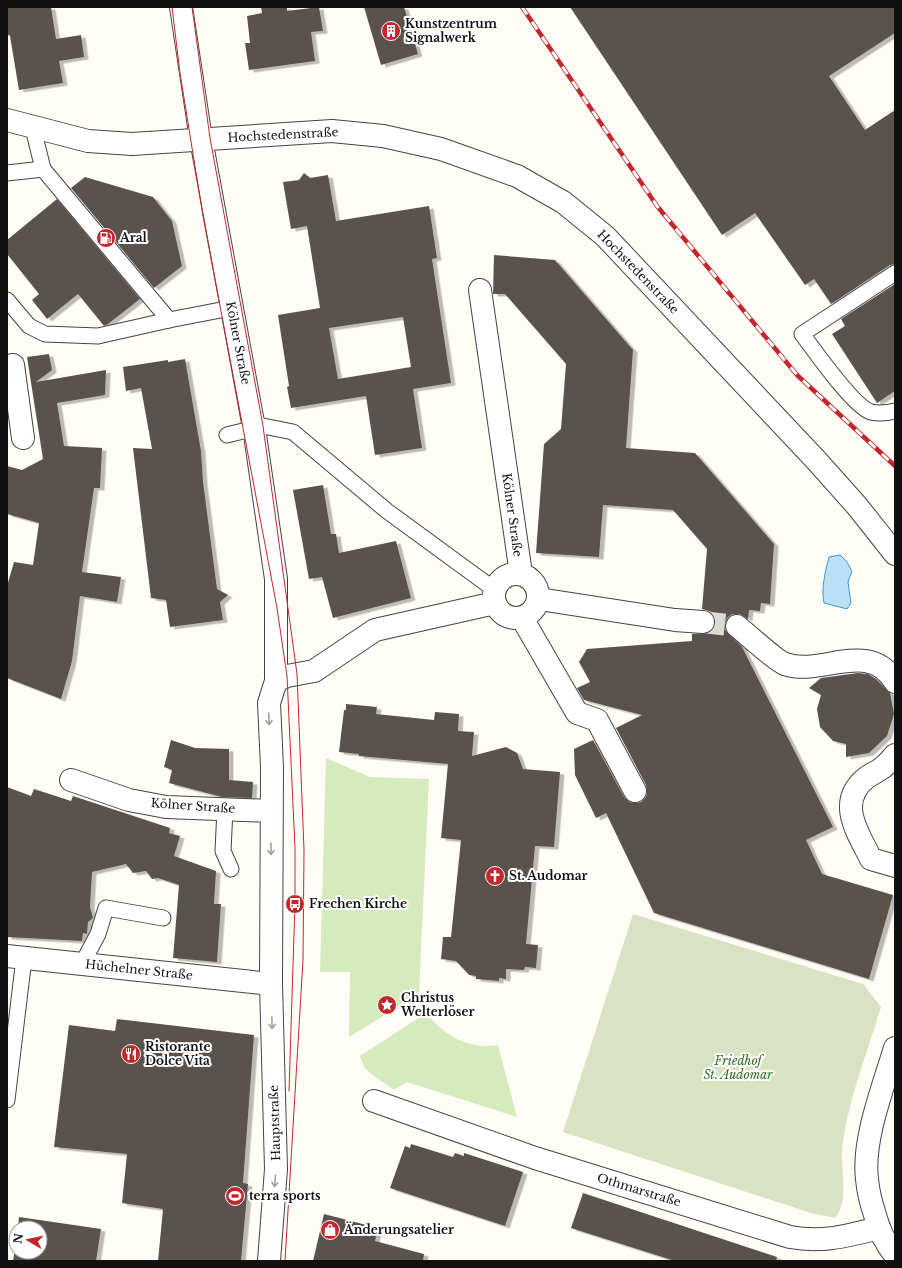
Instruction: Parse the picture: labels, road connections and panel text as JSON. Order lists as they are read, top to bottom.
{
  "streets": {
    "street": [
      "Hochstedenstraße",
      "Kölner Straße",
      "Hüchelner Straße",
      "Hauptstraße",
      "Othmarstraße"
    ]
  },
  "crossings": [
    ["Hochstedenstraße", "Kölner Straße"],
    ["Kölner Straße", "Hüchelner Straße"],
    ["Kölner Straße", "Hauptstraße"],
    ["Hüchelner Straße", "Hauptstraße"]
  ],
  "one_way": ["Hauptstraße"],
  "parks": ["Friedhof St. Audomar"],
  "places": {
    "building": ["Kunstzentrum Signalwerk"],
    "fuel station": ["Aral"],
    "church": ["St. Audomar"],
    "bus stop": ["Frechen Kirche"],
    "place": ["Christus Welterlöser"],
    "restaurant": ["Ristorante Dolce Vita"],
    "sports": ["terra sports"],
    "shop": ["Änderungsatelier"]
  },
  "north": "left"
}
